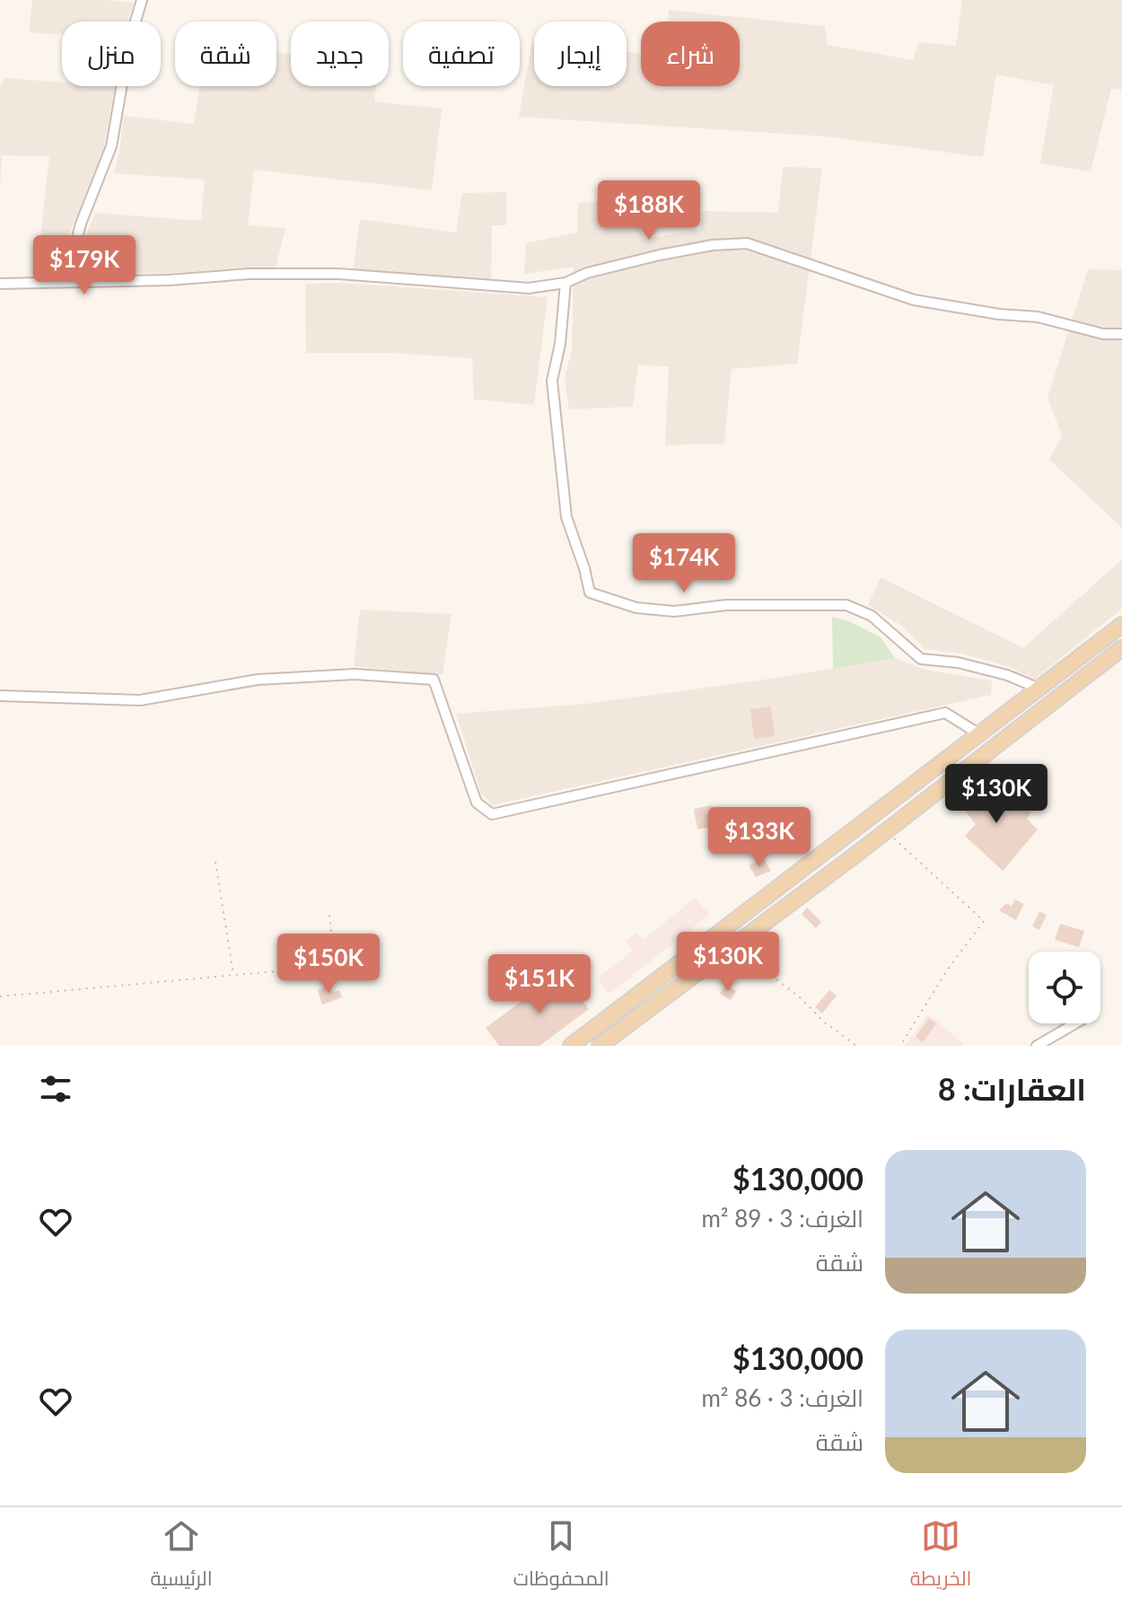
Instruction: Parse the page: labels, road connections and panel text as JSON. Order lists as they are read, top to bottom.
{
  "page": {
    "chip": [
      "شراء",
      "إيجار",
      "تصفية",
      "جديد",
      "شقة",
      "منزل"
    ],
    "price": [
      "$188K",
      "$179K",
      "$174K",
      "$130K",
      "$133K",
      "$130K",
      "$150K",
      "$151K"
    ],
    "heading": "العقارات: 8",
    "list": [
      {
        "name": "$130,000",
        "note": "الغرف: 3 · 89 m² · شقة"
      },
      {
        "name": "$130,000",
        "note": "الغرف: 3 · 86 m² · شقة"
      }
    ],
    "tabs": ["الخريطة", "المحفوظات", "الرئيسية"]
  }
}
